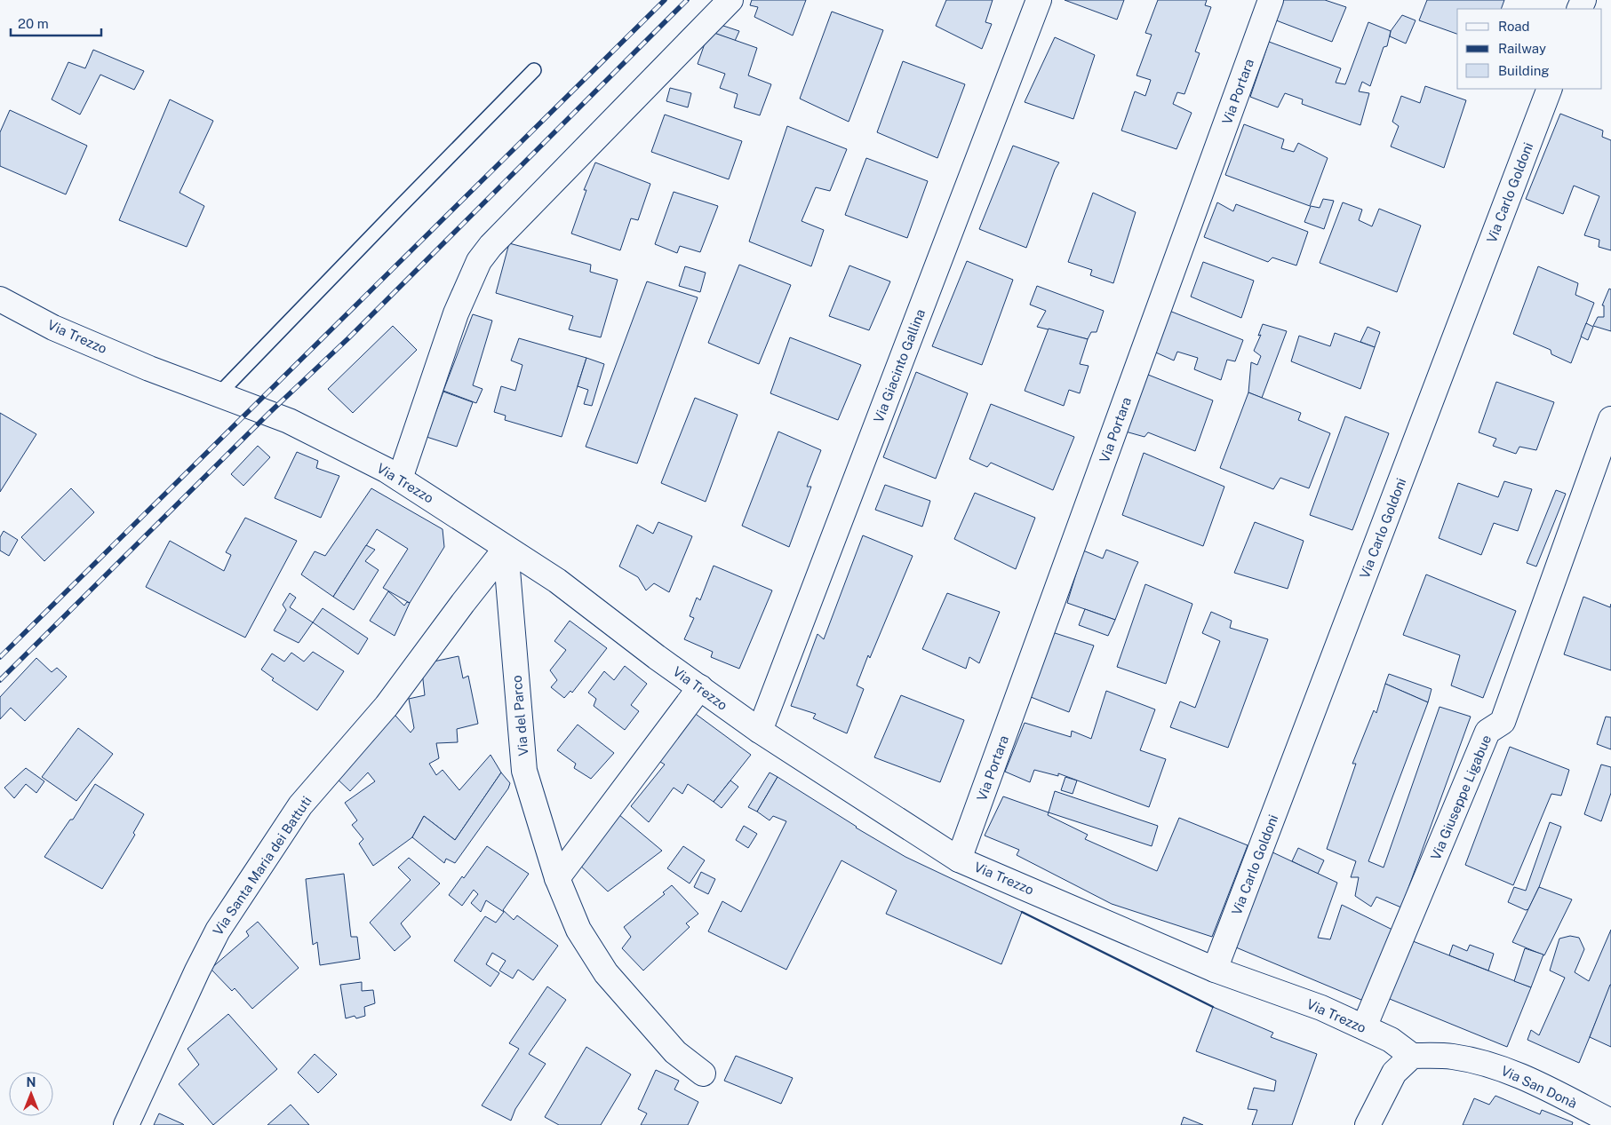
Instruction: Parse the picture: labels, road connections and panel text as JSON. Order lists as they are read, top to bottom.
{
  "streets": {
    "street": [
      "Via Portara",
      "Via Carlo Goldoni",
      "Via Trezzo",
      "Via Giacinto Gallina",
      "Via del Parco",
      "Via Giuseppe Ligabue",
      "Via Santa Maria dei Battuti",
      "Via San Donà"
    ]
  },
  "crossings": [
    ["Via Portara", "Via Trezzo"],
    ["Via Carlo Goldoni", "Via Trezzo"],
    ["Via Trezzo", "Via Giacinto Gallina"],
    ["Via Trezzo", "Via del Parco"],
    ["Via Trezzo", "Via Giuseppe Ligabue"],
    ["Via Trezzo", "Via Santa Maria dei Battuti"],
    ["Via Trezzo", "Via San Donà"],
    ["Via del Parco", "Via Santa Maria dei Battuti"]
  ],
  "legend": ["Road", "Railway", "Building"],
  "scale_bar": "20 m",
  "north": "top"
}
